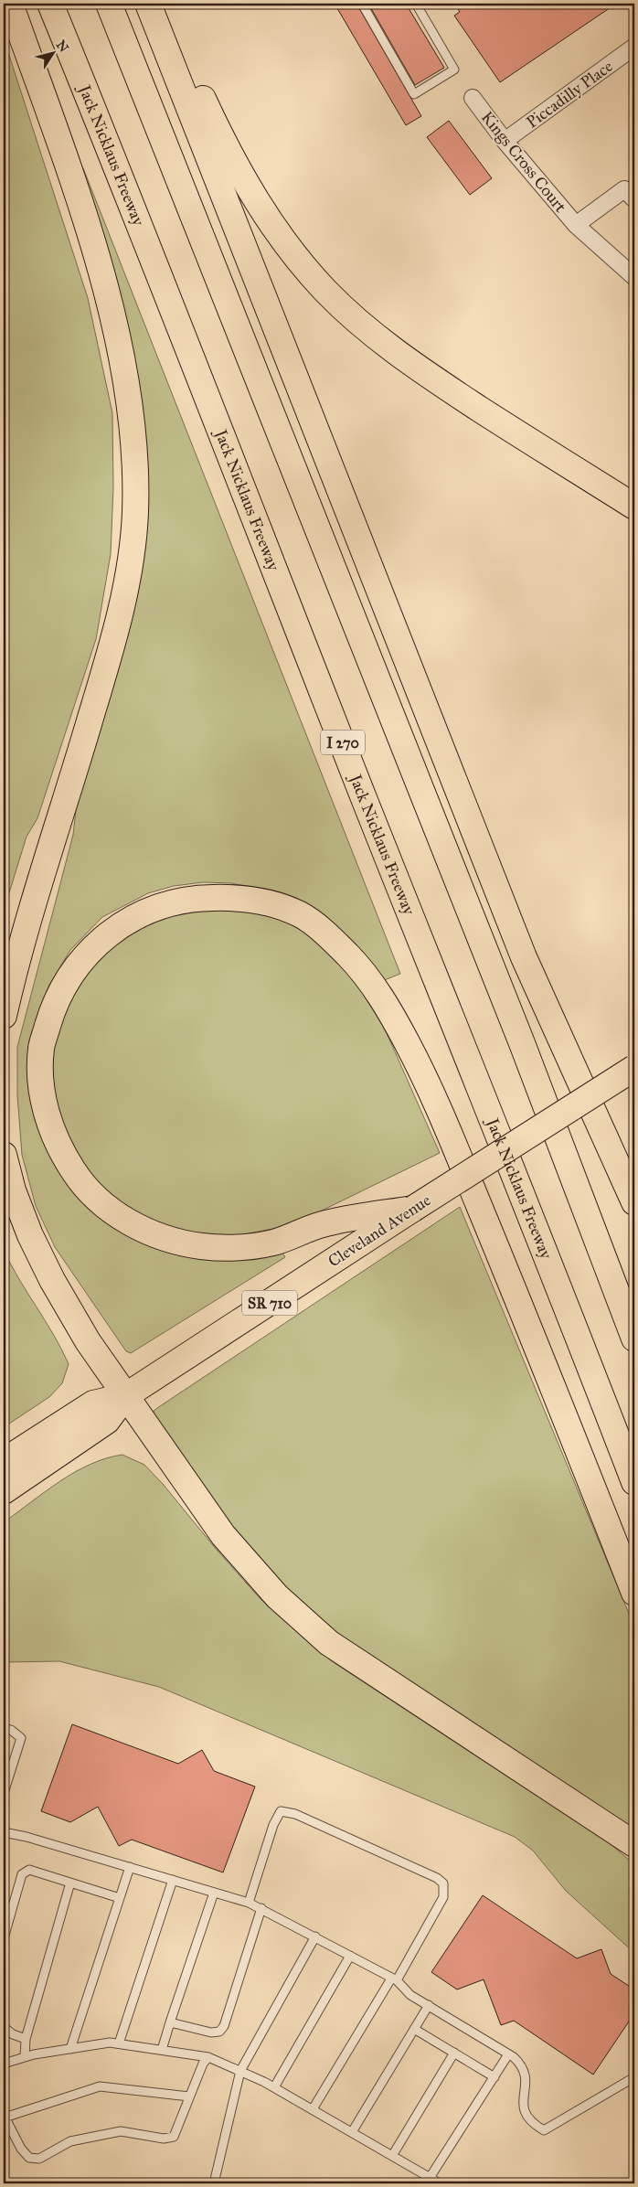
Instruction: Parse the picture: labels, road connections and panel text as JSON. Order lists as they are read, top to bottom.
{
  "streets": {
    "main road": [
      "Jack Nicklaus Freeway",
      "I 270",
      "Cleveland Avenue",
      "SR 710"
    ],
    "street": ["Piccadilly Place", "Kings Cross Court"]
  },
  "crossings": [
    ["Piccadilly Place", "Kings Cross Court"]
  ],
  "north": "top right"
}
